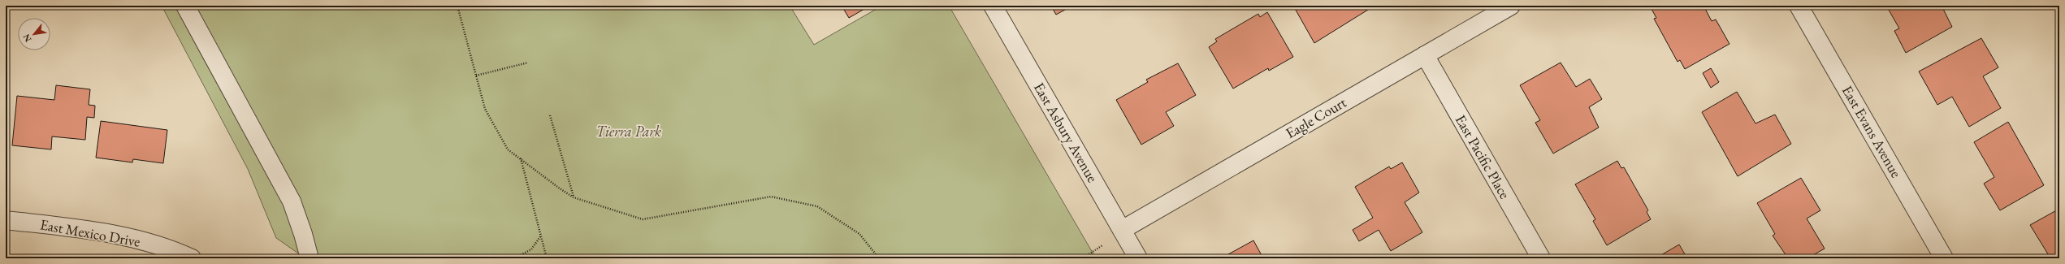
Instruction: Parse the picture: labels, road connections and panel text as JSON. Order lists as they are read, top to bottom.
{
  "streets": {
    "street": [
      "Eagle Court",
      "East Evans Avenue",
      "East Asbury Avenue",
      "East Pacific Place",
      "East Mexico Drive"
    ]
  },
  "crossings": [
    ["Eagle Court", "East Asbury Avenue"],
    ["Eagle Court", "East Pacific Place"]
  ],
  "parks": ["Tierra Park"],
  "north": "bottom left"
}
